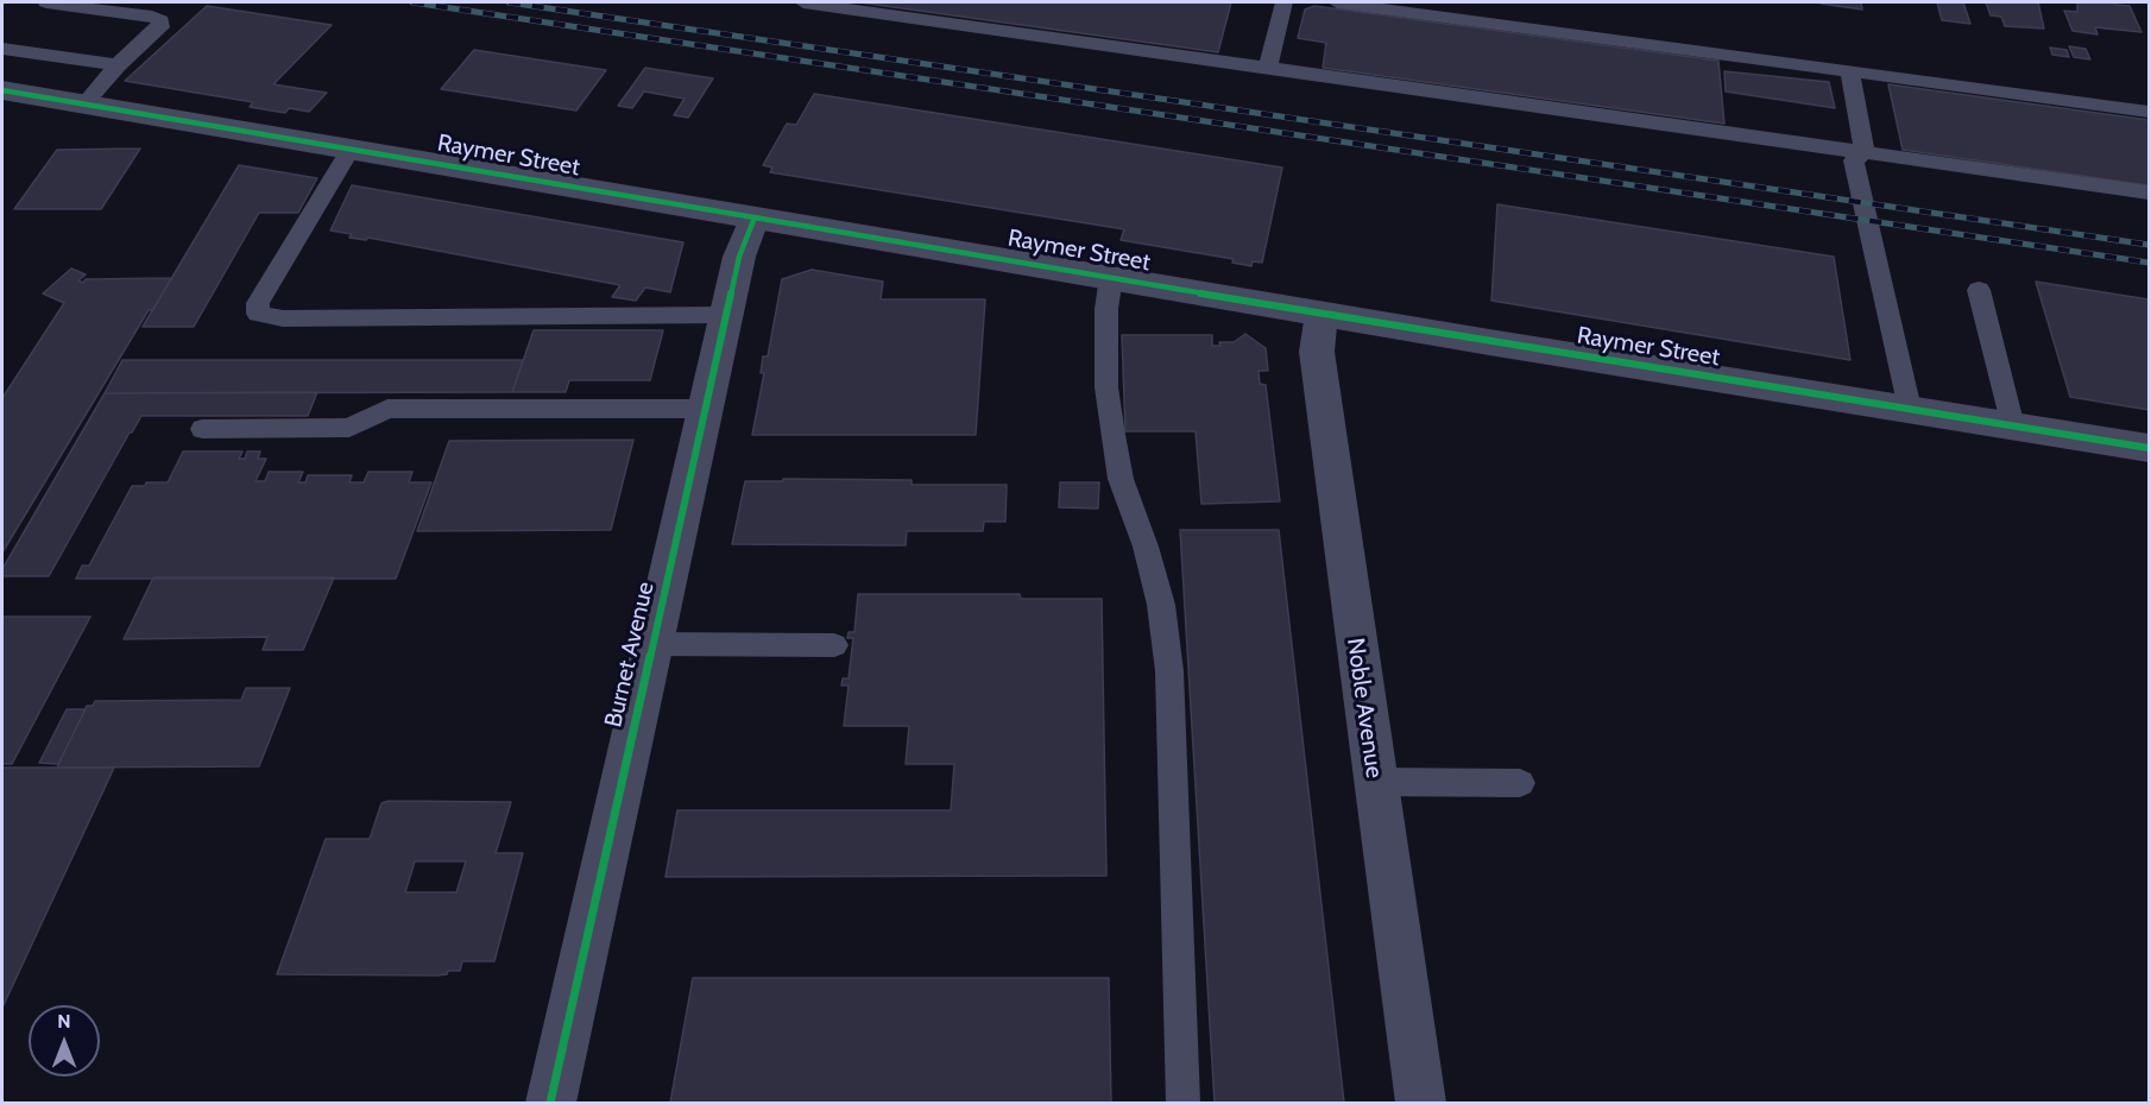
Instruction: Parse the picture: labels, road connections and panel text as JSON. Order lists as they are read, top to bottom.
{
  "streets": {
    "street": ["Raymer Street", "Burnet Avenue", "Noble Avenue"]
  },
  "crossings": [
    ["Raymer Street", "Burnet Avenue"],
    ["Raymer Street", "Noble Avenue"]
  ],
  "north": "top"
}
